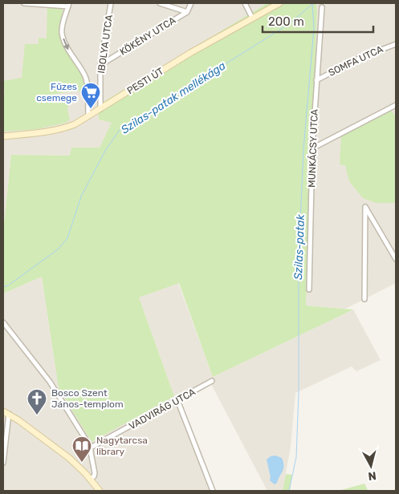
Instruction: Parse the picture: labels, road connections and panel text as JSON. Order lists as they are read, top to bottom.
{
  "streets": {
    "main road": ["PESTI ÚT"],
    "street": [
      "KÖKÉNY UTCA",
      "IBOLYA UTCA",
      "SOMFA UTCA",
      "MUNKÁCSY UTCA",
      "VADVIRÁG UTCA"
    ]
  },
  "crossings": [
    ["KÖKÉNY UTCA", "IBOLYA UTCA"],
    ["IBOLYA UTCA", "PESTI ÚT"],
    ["SOMFA UTCA", "MUNKÁCSY UTCA"]
  ],
  "water": ["Szilas-patak mellékága", "Szilas-patak"],
  "places": {
    "supermarket": ["Füzes csemege"],
    "church": ["Bosco Szent János-templom"],
    "library": ["Nagytarcsa library"]
  },
  "scale_bar": "200 m",
  "north": "bottom"
}
